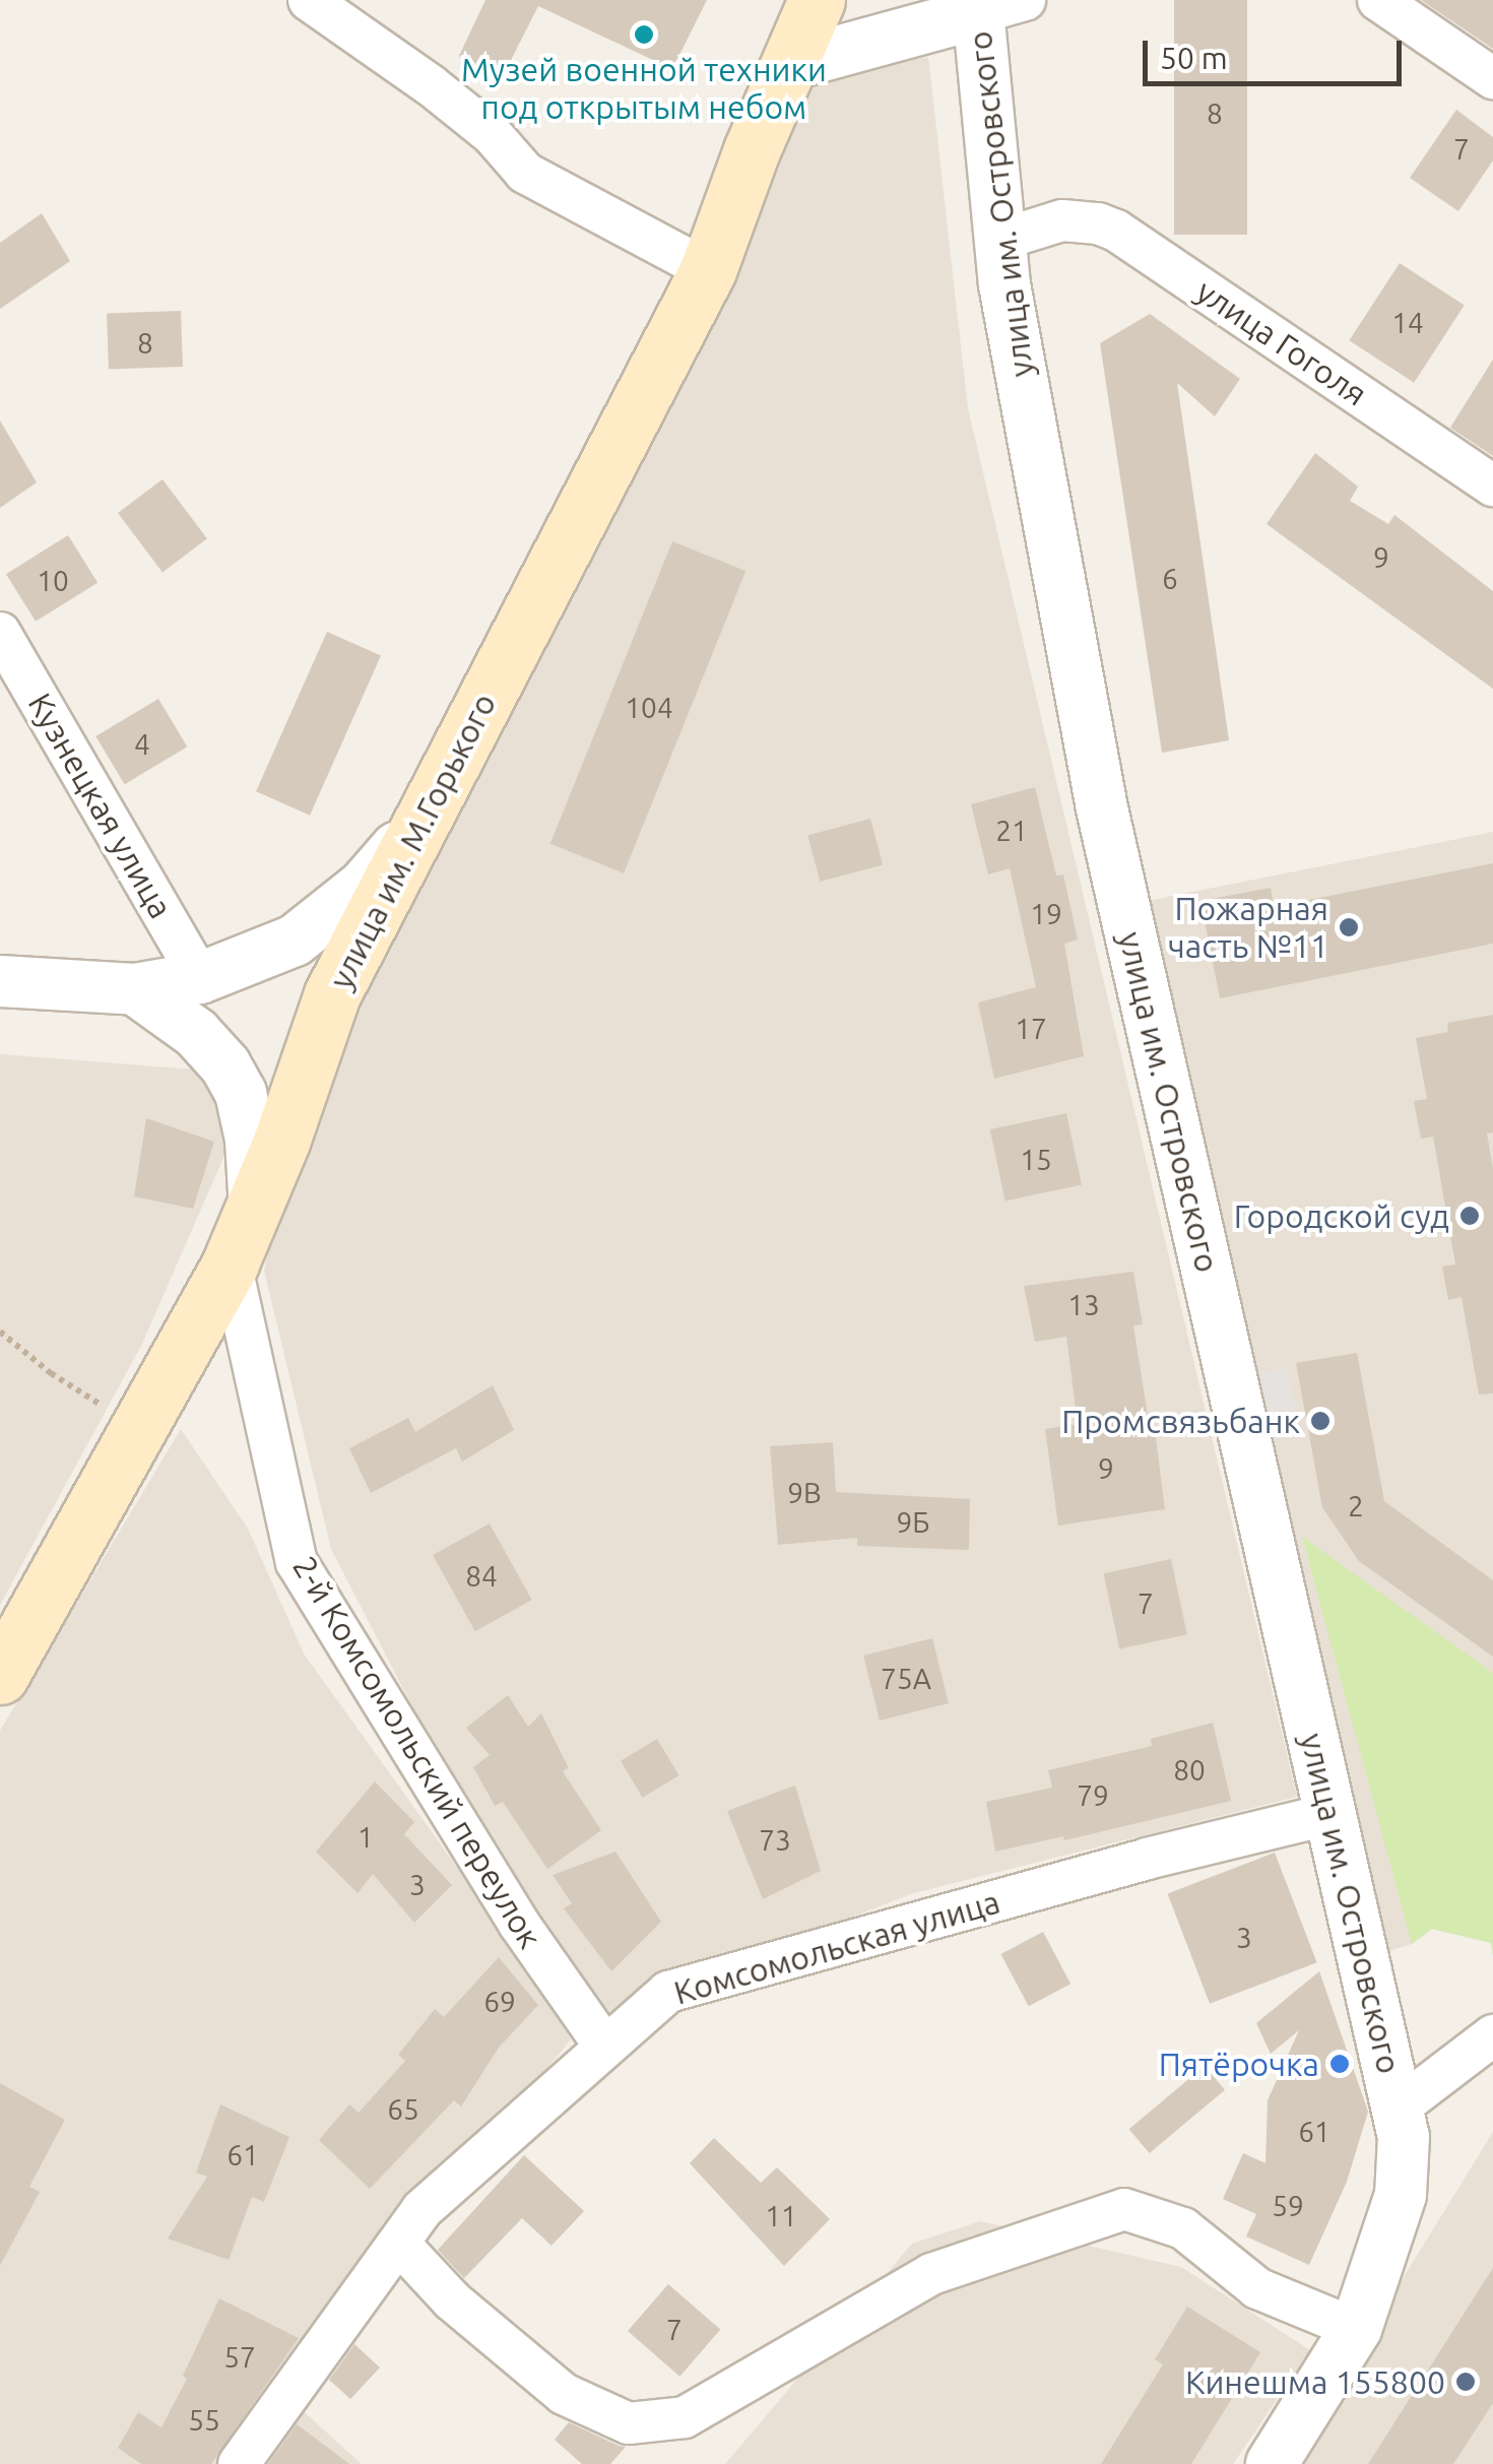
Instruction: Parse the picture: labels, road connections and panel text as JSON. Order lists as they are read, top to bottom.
{
  "streets": {
    "main road": ["улица им. М.Горького"],
    "street": [
      "улица им. Островского",
      "улица Гоголя",
      "Кузнецкая улица",
      "2-й Комсомольский переулок",
      "Комсомольская улица"
    ]
  },
  "crossings": [
    ["улица им. Островского", "улица Гоголя"],
    ["улица им. Островского", "Комсомольская улица"],
    ["улица им. М.Горького", "2-й Комсомольский переулок"],
    ["2-й Комсомольский переулок", "Комсомольская улица"]
  ],
  "places": [
    "Музей военной техники под открытым небом",
    "Пожарная часть №11",
    "Городской суд",
    "Промсвязьбанк",
    "Пятёрочка",
    "Кинешма 155800"
  ],
  "house_numbers": [
    "8",
    "7",
    "14",
    "8",
    "9",
    "6",
    "10",
    "104",
    "4",
    "21",
    "19",
    "17",
    "15",
    "13",
    "9",
    "9В",
    "2",
    "9Б",
    "84",
    "7",
    "75А",
    "80",
    "79",
    "1",
    "73",
    "3",
    "3",
    "69",
    "65",
    "61",
    "61",
    "59",
    "11",
    "7",
    "57",
    "55"
  ],
  "scale_bar": "50 m"
}
